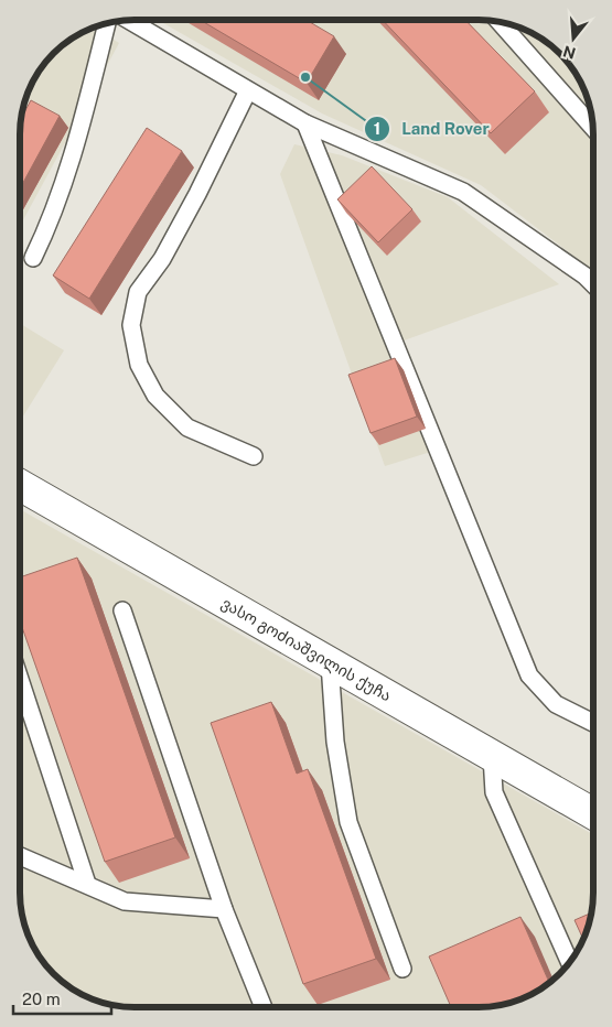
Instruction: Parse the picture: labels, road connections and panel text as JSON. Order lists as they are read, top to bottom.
{
  "streets": {
    "street": ["ვასო გოძიაშვილის ქუჩა"]
  },
  "places": ["Land Rover"],
  "scale_bar": "20 m",
  "north": "bottom"
}
